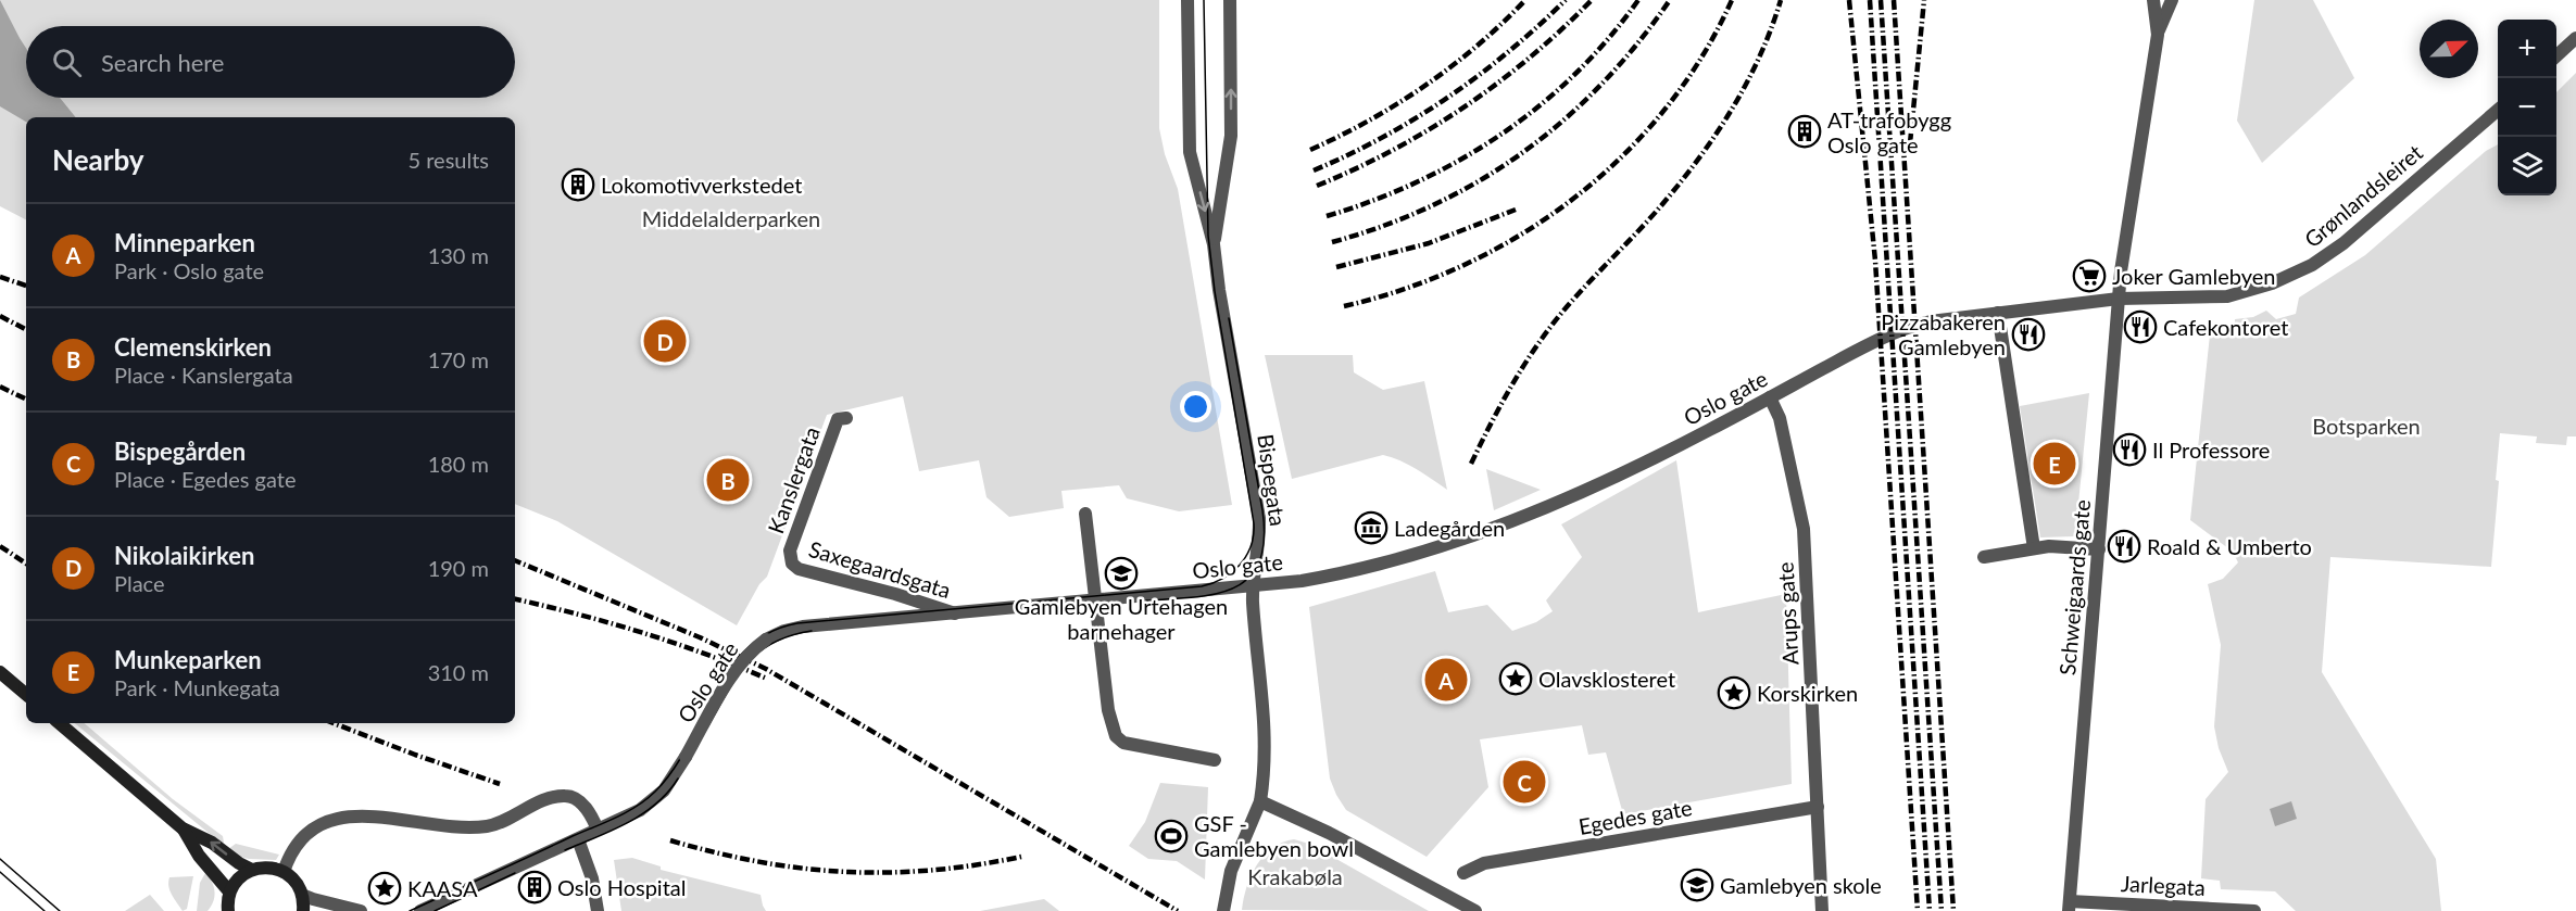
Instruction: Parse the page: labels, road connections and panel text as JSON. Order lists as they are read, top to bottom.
{
  "streets": {
    "street": [
      "Grønlandsleiret",
      "Oslo gate",
      "Kanslergata",
      "Bispegata",
      "Saxegaardsgata",
      "Schweigaards gate",
      "Arups gate",
      "Egedes gate",
      "Jarlegata"
    ]
  },
  "crossings": [
    ["Grønlandsleiret", "Oslo gate"],
    ["Grønlandsleiret", "Schweigaards gate"],
    ["Oslo gate", "Bispegata"],
    ["Oslo gate", "Saxegaardsgata"],
    ["Oslo gate", "Schweigaards gate"],
    ["Oslo gate", "Arups gate"],
    ["Kanslergata", "Saxegaardsgata"],
    ["Schweigaards gate", "Jarlegata"],
    ["Arups gate", "Egedes gate"]
  ],
  "parks": ["Middelalderparken", "Botsparken", "Krakabøla"],
  "places": {
    "building": ["AT-trafobygg Oslo gate", "Lokomotivverkstedet", "Oslo Hospital"],
    "supermarket": ["Joker Gamlebyen"],
    "restaurant": [
      "Cafekontoret",
      "Pizzabakeren Gamlebyen",
      "Il Professore",
      "Roald & Umberto"
    ],
    "museum": ["Ladegården"],
    "school or university": ["Gamlebyen Urtehagen barnehager", "Gamlebyen skole"],
    "place": ["Olavsklosteret", "Korskirken", "KAASA"],
    "sports": ["GSF - Gamlebyen bowl"]
  },
  "north": "top right",
  "page": {
    "map_buttons": ["+", "−"],
    "search": "Search here",
    "heading": ["Nearby", "5 results"],
    "list": [
      {
        "mark": "A",
        "name": "Minneparken",
        "note": "Park · Oslo gate",
        "value": "130 m"
      },
      {
        "mark": "B",
        "name": "Clemenskirken",
        "note": "Place · Kanslergata",
        "value": "170 m"
      },
      {
        "mark": "C",
        "name": "Bispegården",
        "note": "Place · Egedes gate",
        "value": "180 m"
      },
      {
        "mark": "D",
        "name": "Nikolaikirken",
        "note": "Place",
        "value": "190 m"
      },
      {
        "mark": "E",
        "name": "Munkeparken",
        "note": "Park · Munkegata",
        "value": "310 m"
      }
    ],
    "pins": [
      "D",
      "E",
      "B",
      "A",
      "C"
    ]
  }
}
